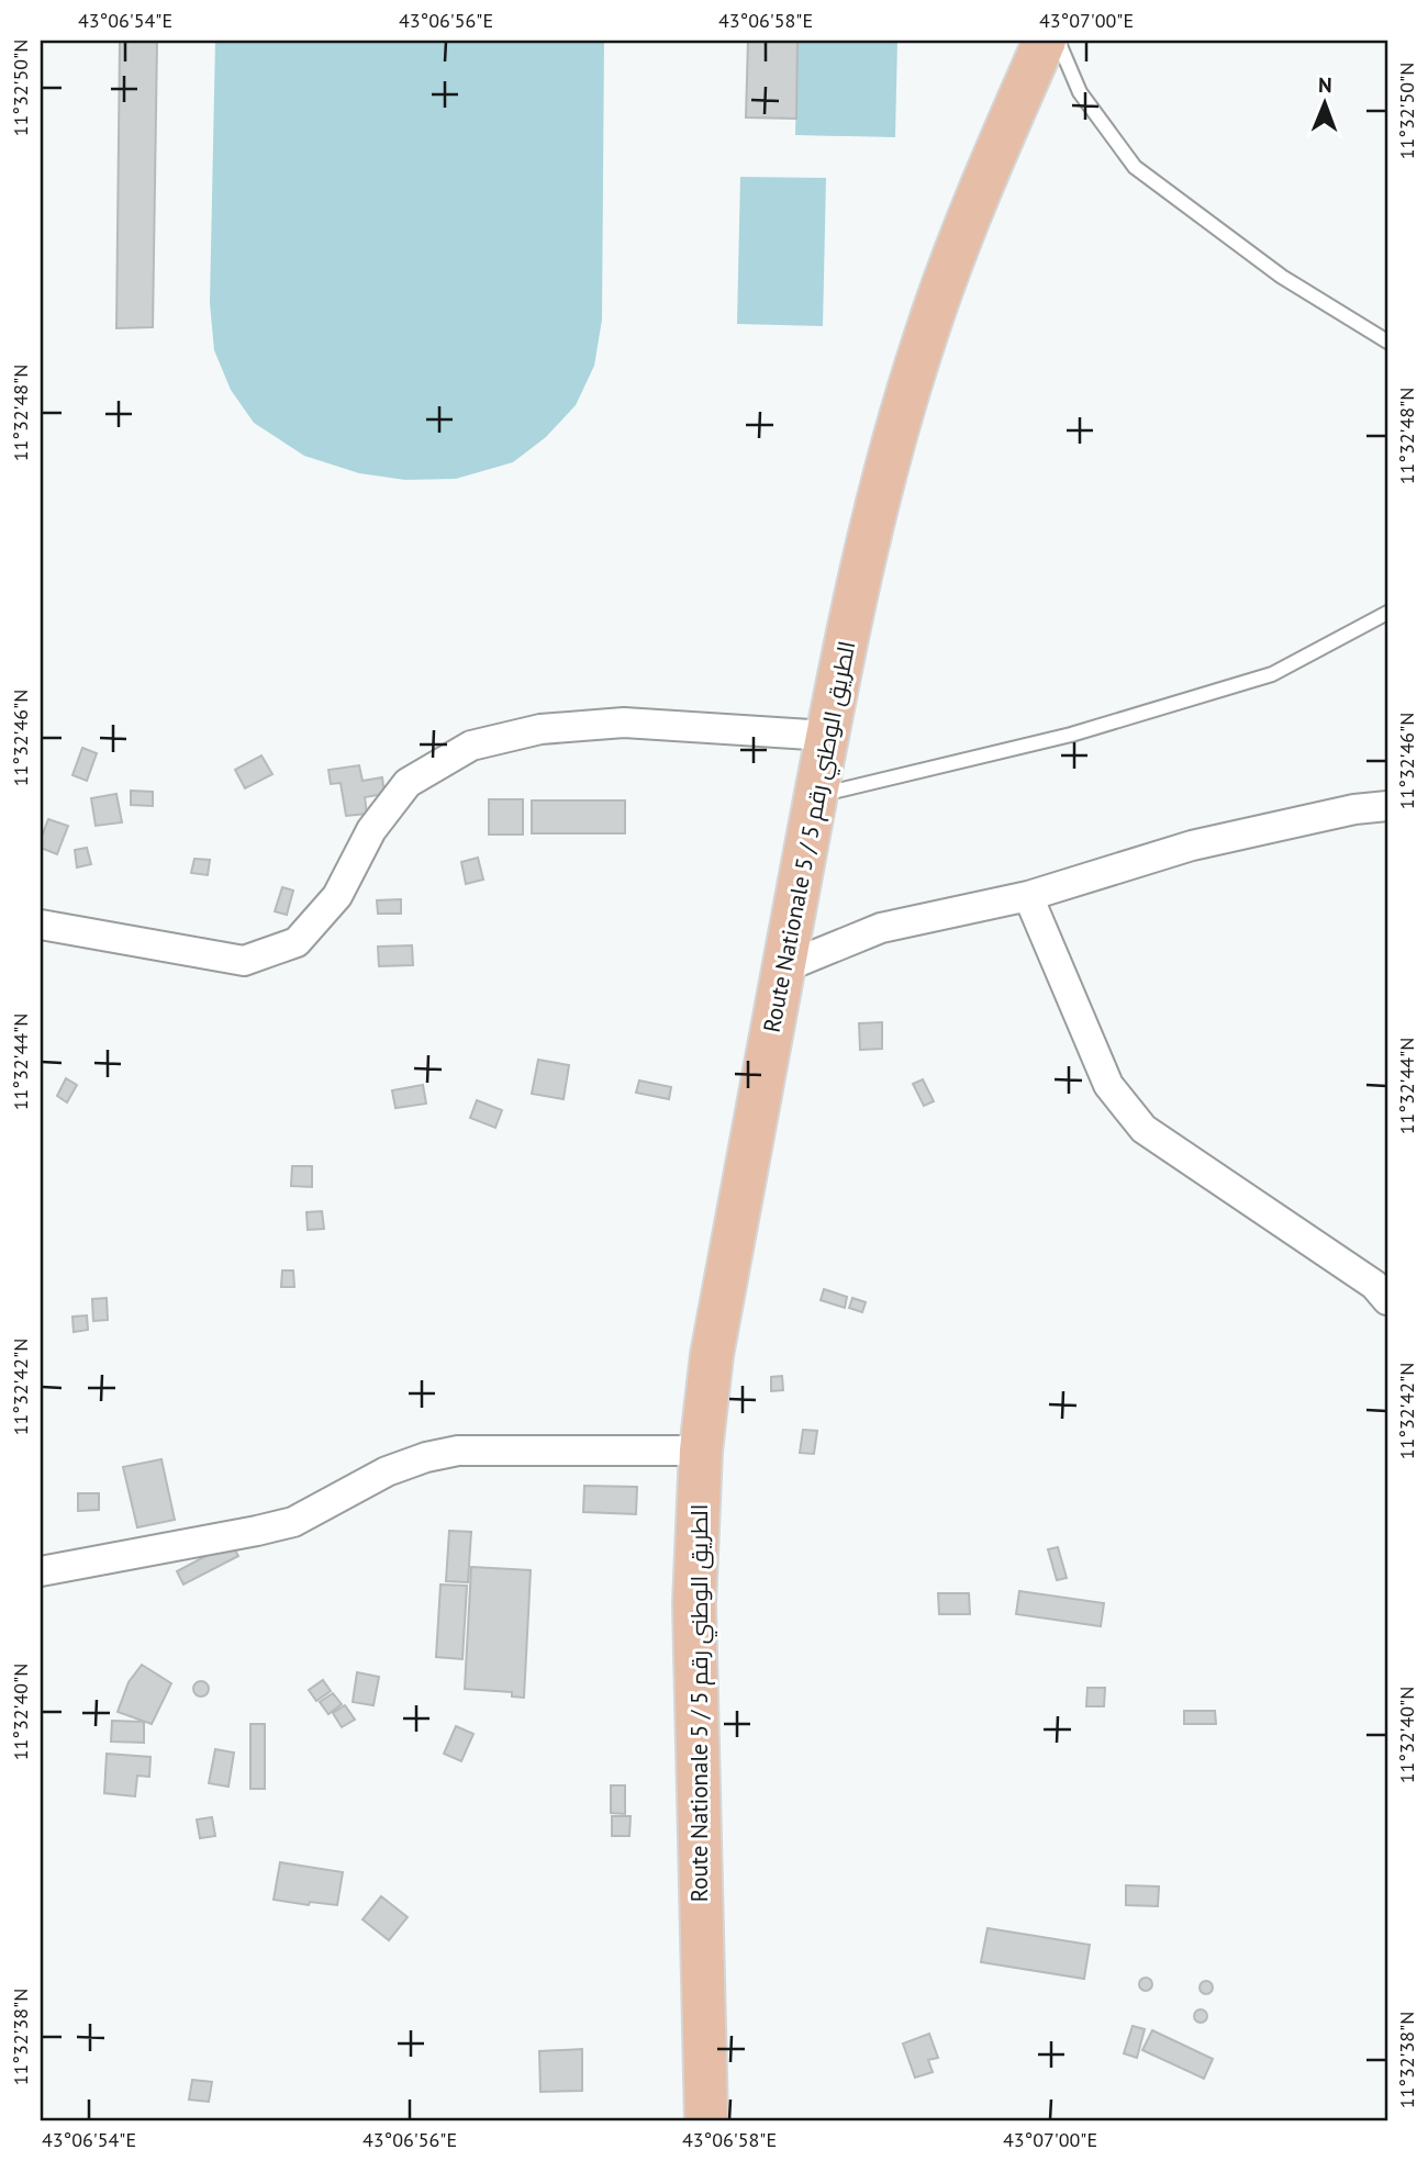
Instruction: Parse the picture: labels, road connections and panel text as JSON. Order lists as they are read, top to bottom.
{
  "streets": {
    "main road": ["Route Nationale 5 / الطريق الوطني رقم 5"]
  },
  "north": "top",
  "coordinates": [
    "43°06'54\"E",
    "43°06'56\"E",
    "43°06'58\"E",
    "43°07'00\"E",
    "11°32'50\"N",
    "11°32'48\"N",
    "11°32'46\"N",
    "11°32'44\"N",
    "11°32'42\"N",
    "11°32'40\"N",
    "11°32'38\"N"
  ]
}
